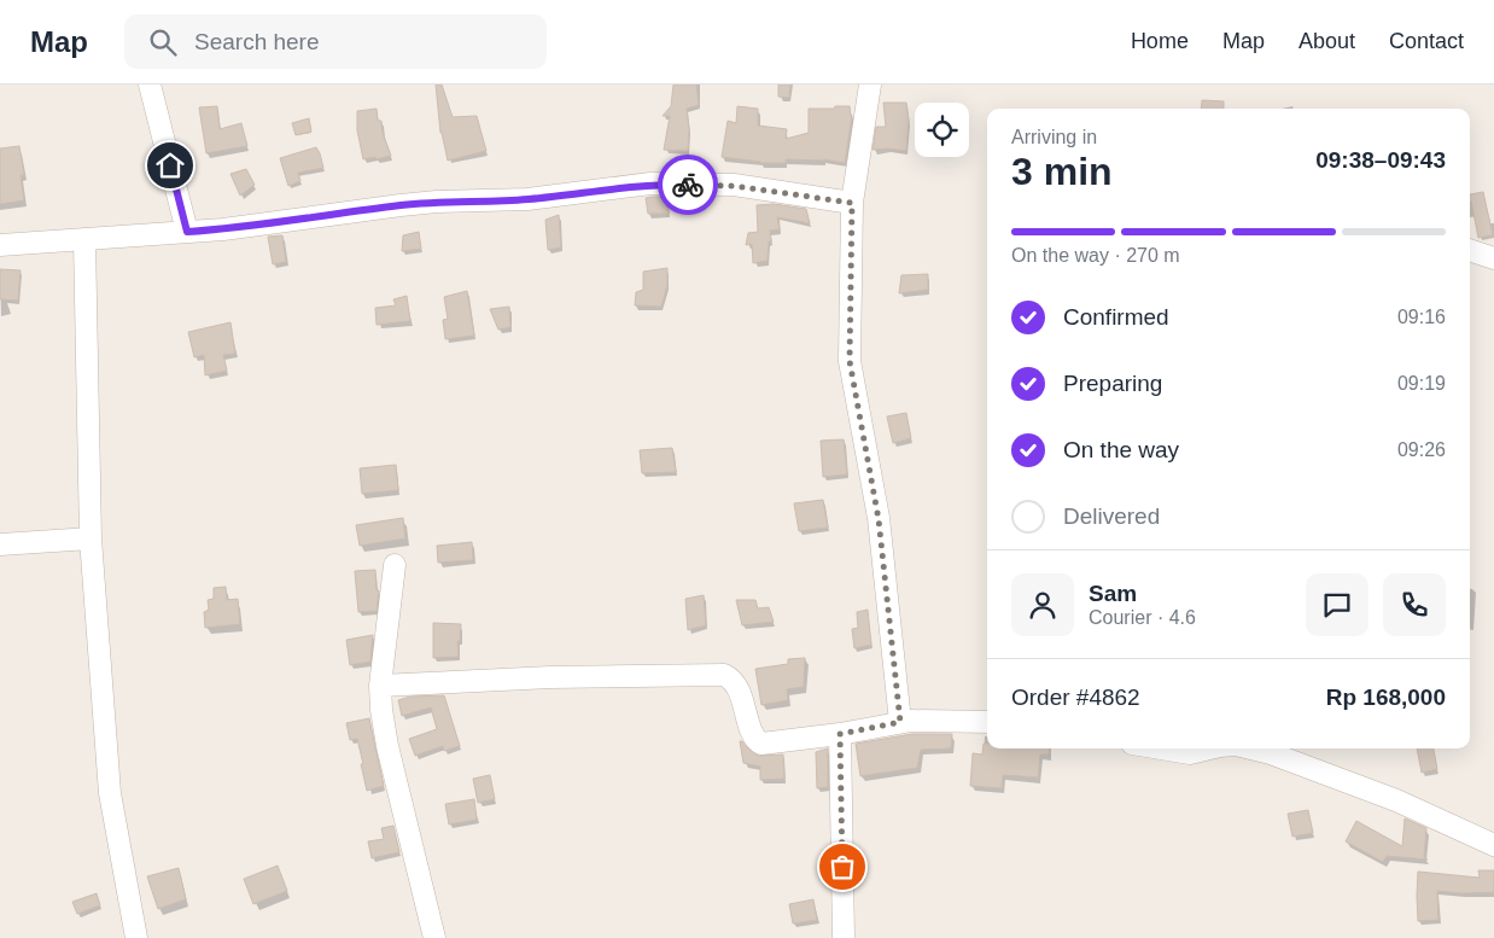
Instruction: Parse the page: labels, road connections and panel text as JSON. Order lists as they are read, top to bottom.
{
  "page": {
    "header": "Map",
    "search": "Search here",
    "nav": [
      "Home",
      "Map",
      "About",
      "Contact"
    ],
    "heading": ["3 min", "Arriving in", "09:38–09:43"],
    "panel": [
      "Sam",
      "Courier · 4.6",
      "Order #4862",
      "Rp 168,000"
    ],
    "bar": "On the way · 270 m",
    "list": [
      ["Confirmed", "09:16"],
      ["Preparing", "09:19"],
      ["On the way", "09:26"],
      "Delivered"
    ]
  }
}
